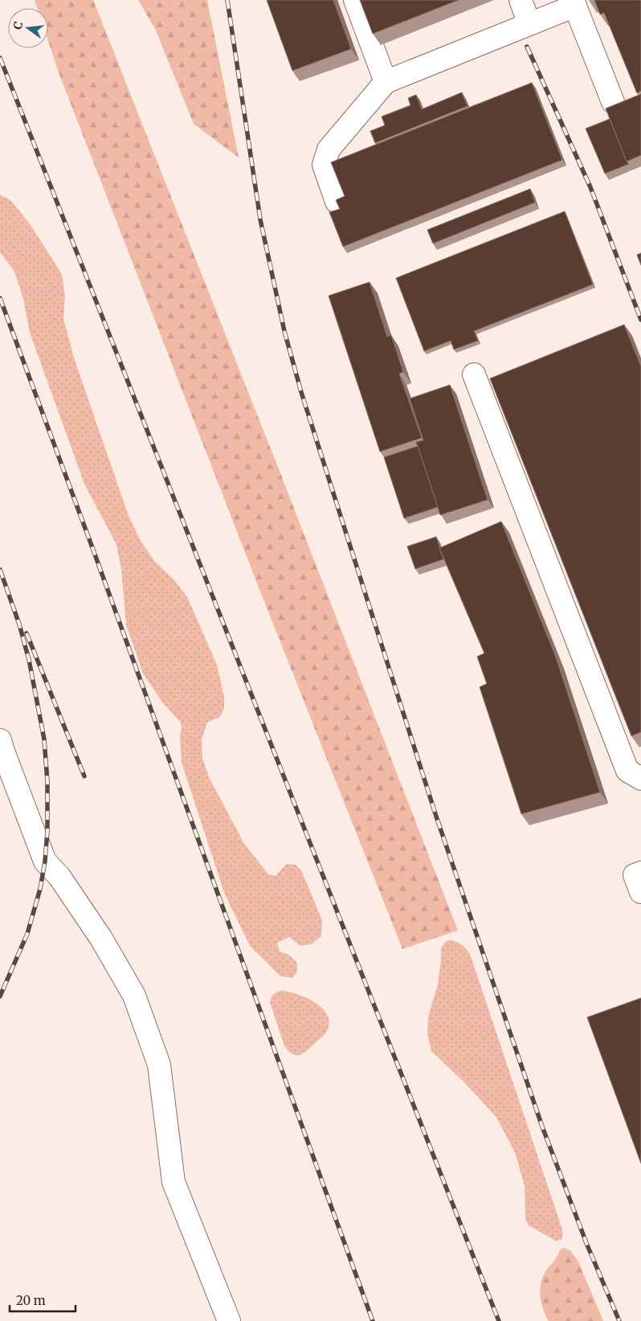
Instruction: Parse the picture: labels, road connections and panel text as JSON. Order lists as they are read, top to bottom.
{
  "scale_bar": "20 m",
  "north": "left"
}
